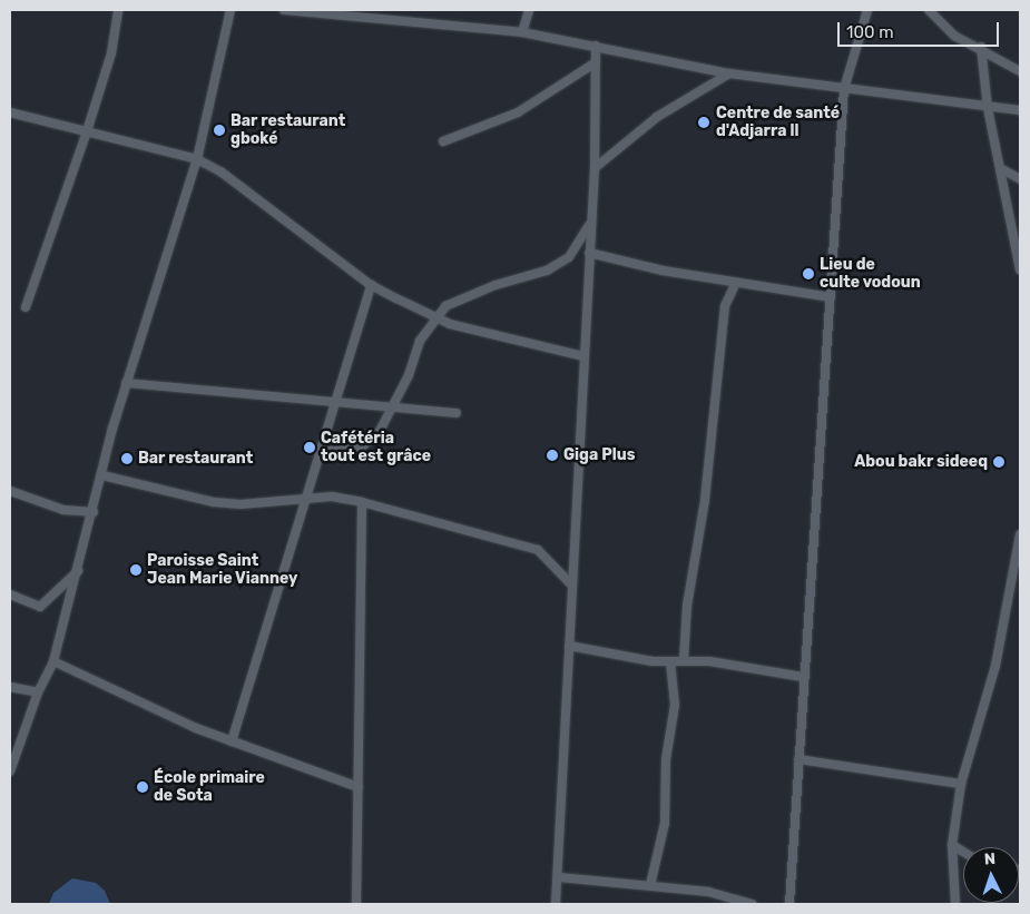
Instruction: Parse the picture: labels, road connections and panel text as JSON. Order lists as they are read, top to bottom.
{
  "places": [
    "Centre de santé d'Adjarra ll",
    "Bar restaurant gboké",
    "Lieu de culte vodoun",
    "Cafétéria tout est grâce",
    "Giga Plus",
    "Bar restaurant",
    "Abou bakr sideeq",
    "Paroisse Saint Jean Marie Vianney",
    "École primaire de Sota"
  ],
  "scale_bar": "100 m",
  "north": "top"
}
